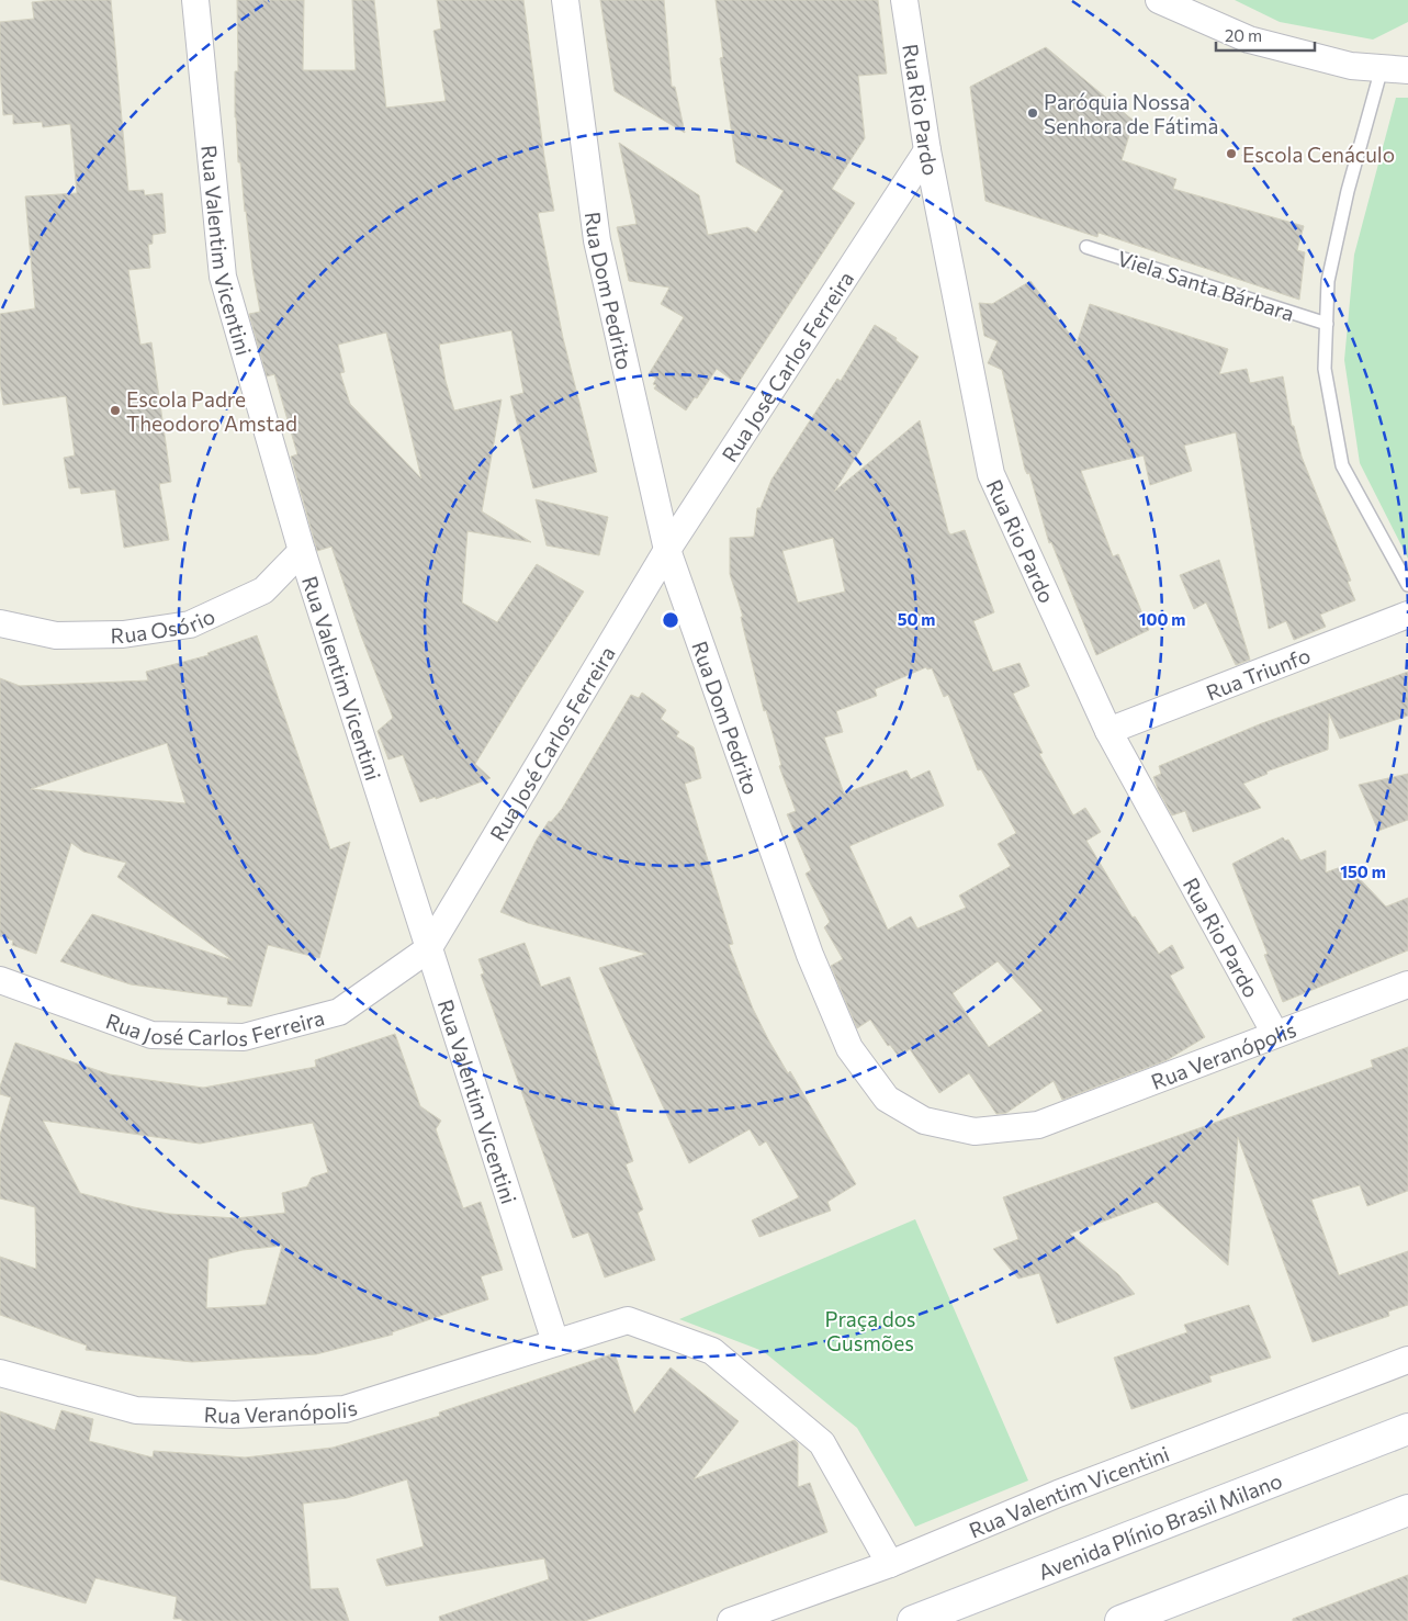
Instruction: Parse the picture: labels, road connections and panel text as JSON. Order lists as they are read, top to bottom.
{
  "streets": {
    "main road": ["Avenida Plínio Brasil Milano"],
    "street": [
      "Rua Rio Pardo",
      "Rua Valentim Vicentini",
      "Rua Dom Pedrito",
      "Rua José Carlos Ferreira",
      "Rua Osório",
      "Rua Triunfo",
      "Rua Veranópolis"
    ],
    "lane": ["Viela Santa Bárbara"]
  },
  "crossings": [
    ["Rua Rio Pardo", "Rua José Carlos Ferreira"],
    ["Rua Rio Pardo", "Rua Triunfo"],
    ["Rua Rio Pardo", "Rua Veranópolis"],
    ["Rua Valentim Vicentini", "Rua José Carlos Ferreira"],
    ["Rua Valentim Vicentini", "Rua Osório"],
    ["Rua Valentim Vicentini", "Rua Veranópolis"],
    ["Rua Dom Pedrito", "Rua José Carlos Ferreira"],
    ["Rua Dom Pedrito", "Rua Veranópolis"]
  ],
  "parks": ["Praça dos Gusmões"],
  "places": ["Paróquia Nossa Senhora de Fátima", "Escola Cenáculo", "Escola Padre Theodoro Amstad"],
  "scale_bar": "20 m",
  "rings": ["50 m", "100 m", "150 m"]
}
